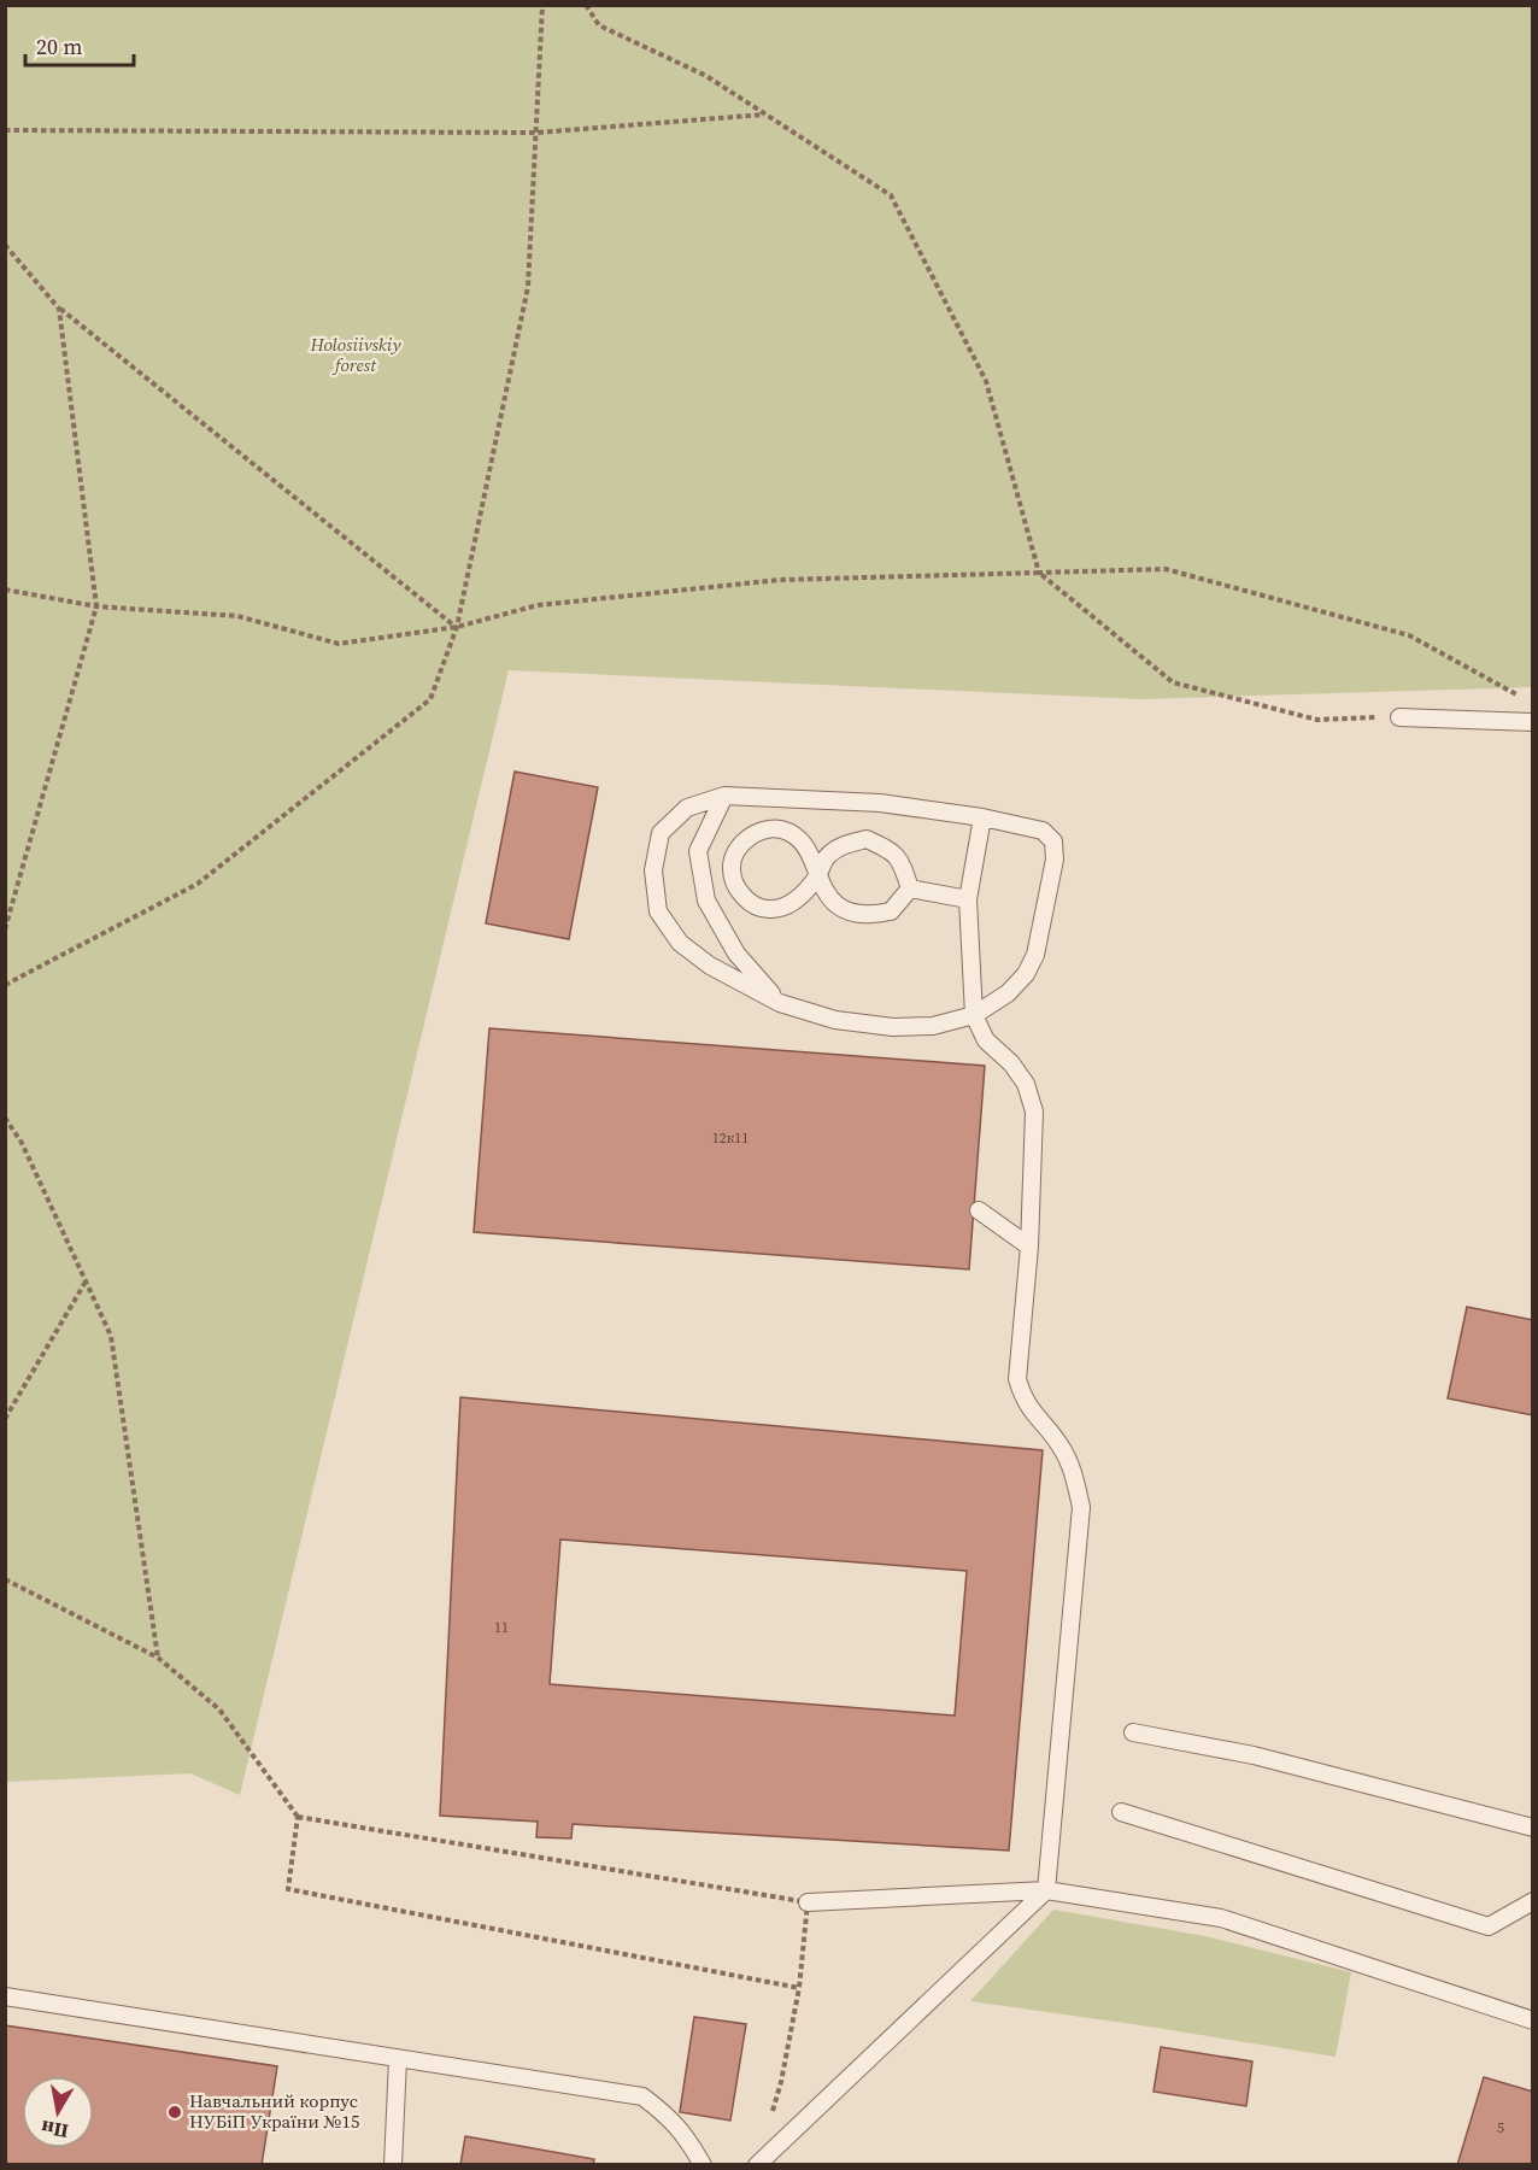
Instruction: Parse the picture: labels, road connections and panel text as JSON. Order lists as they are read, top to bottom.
{
  "parks": ["Holosiivskiy forest"],
  "places": ["Навчальний корпус НУБіП України №15"],
  "house_numbers": ["12к11", "11", "5"],
  "scale_bar": "20 m",
  "north": "bottom"
}
